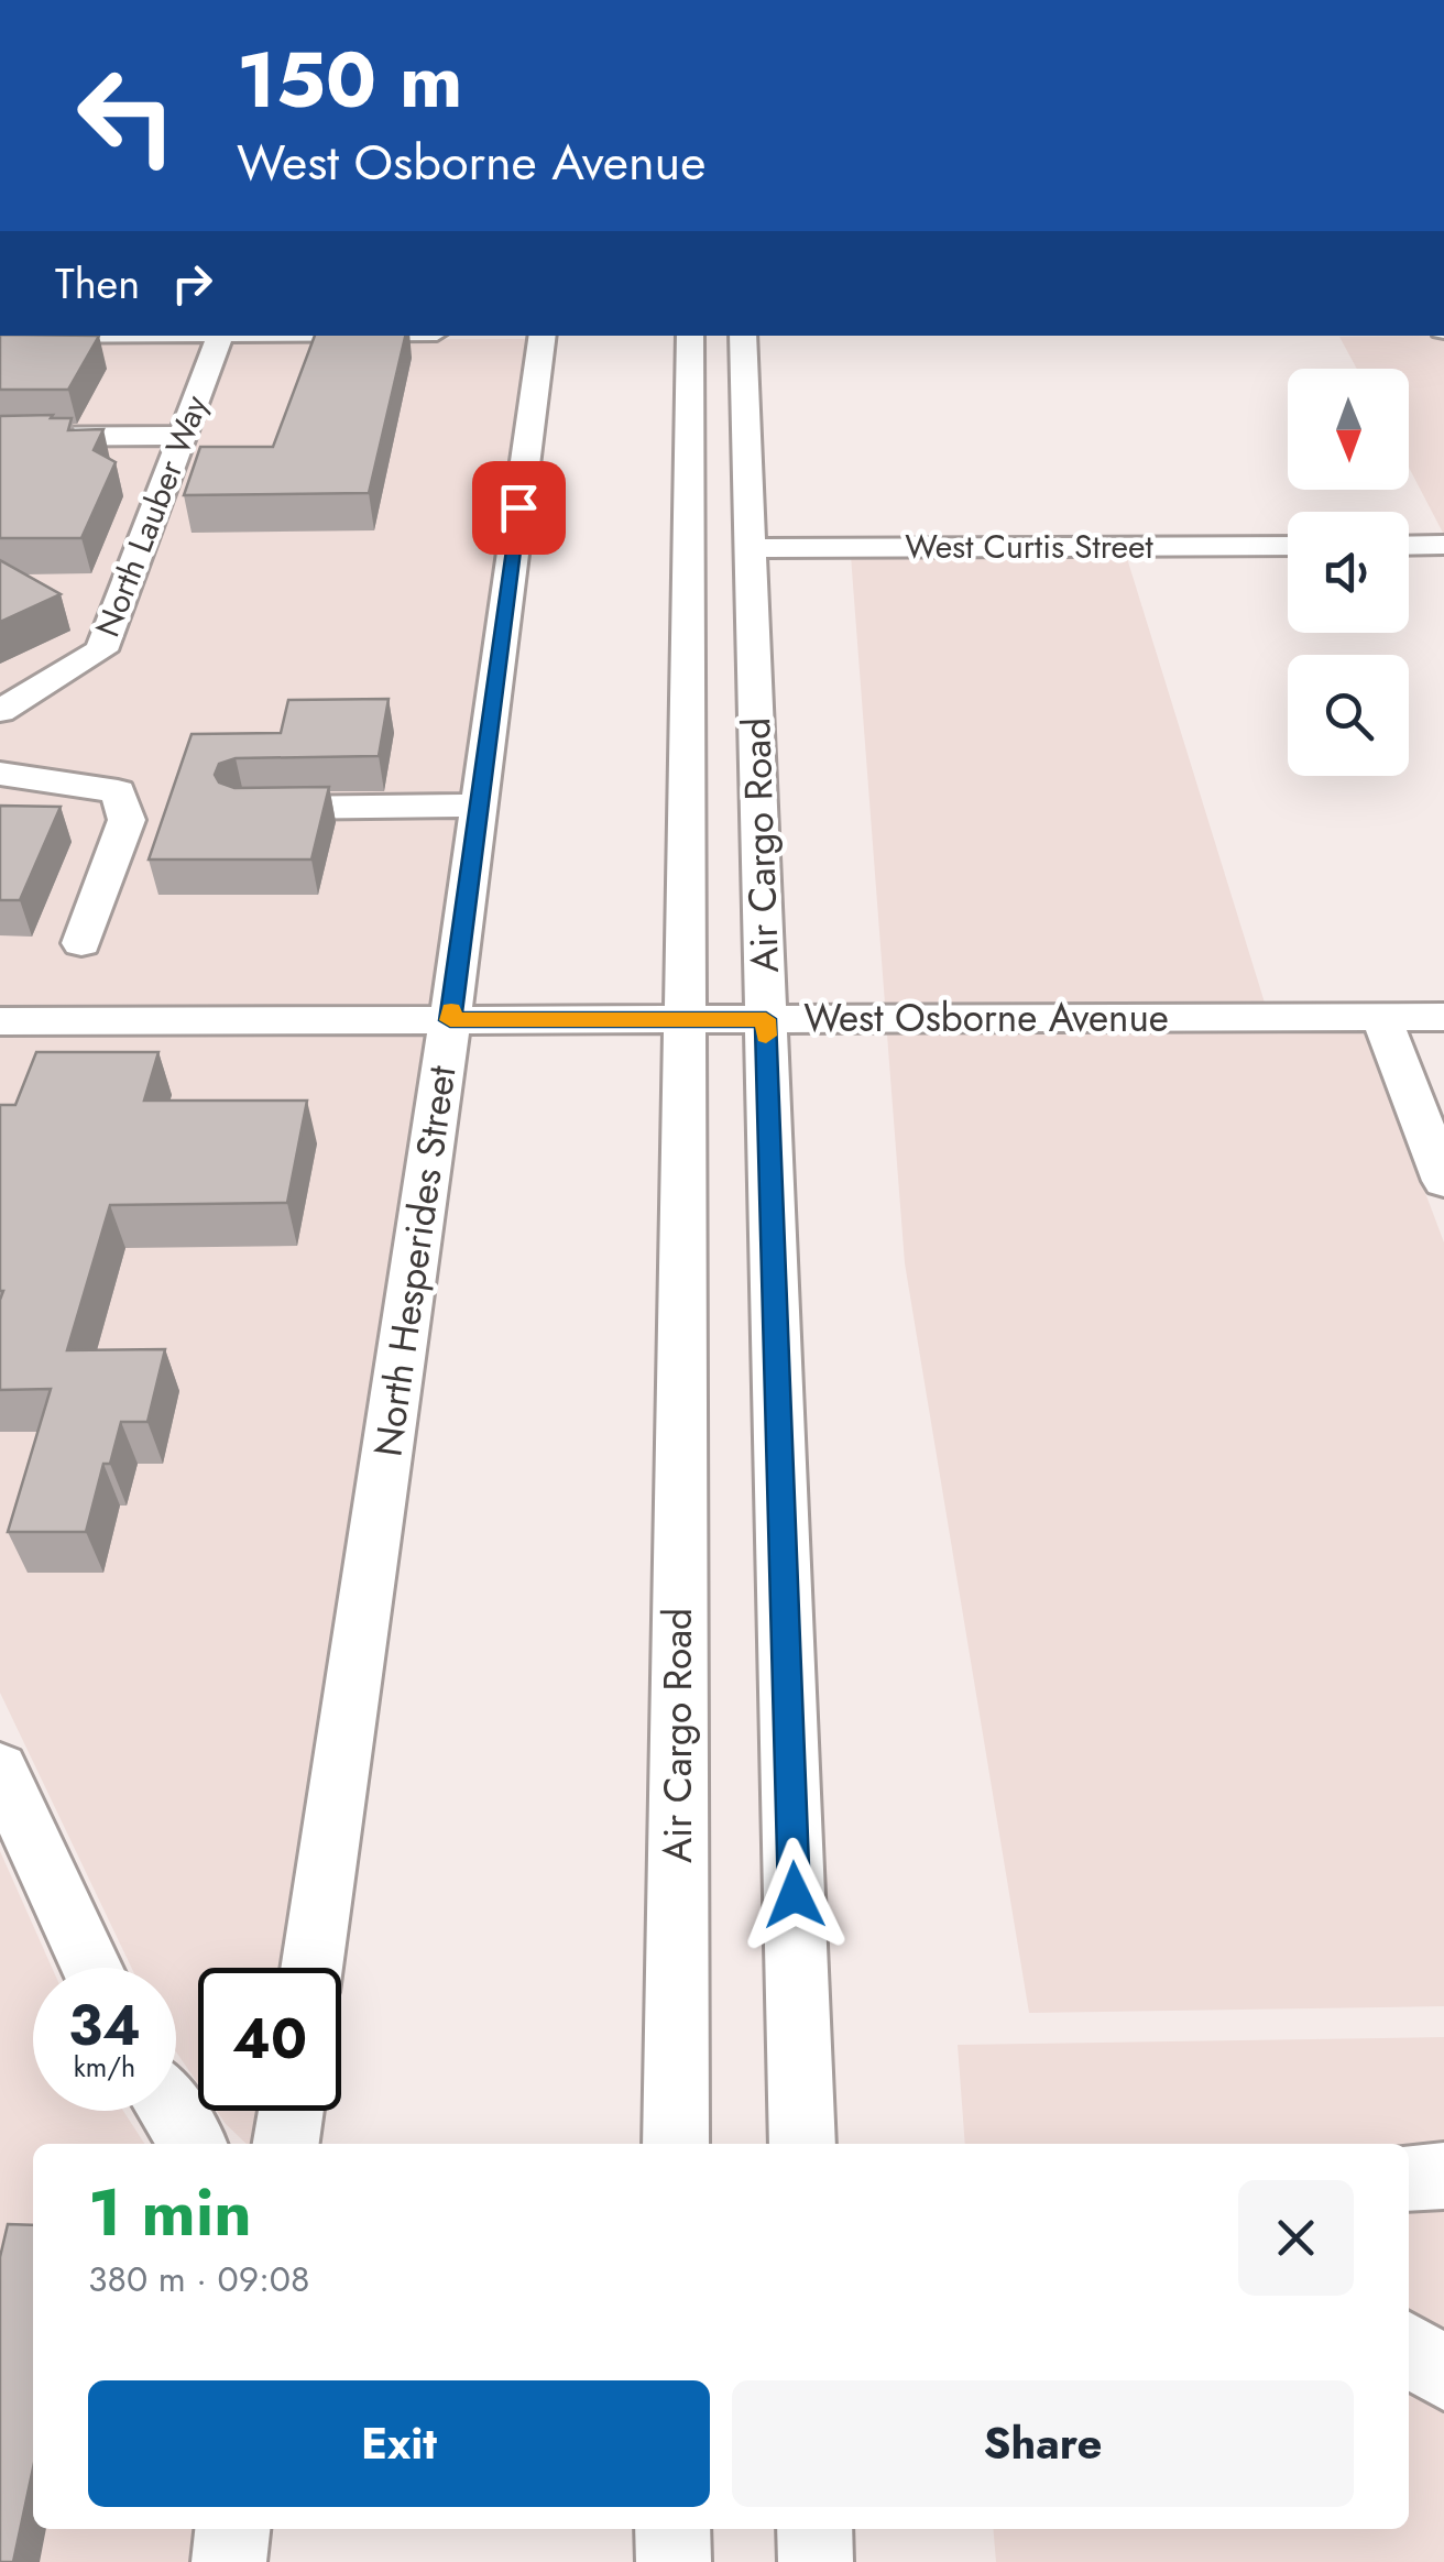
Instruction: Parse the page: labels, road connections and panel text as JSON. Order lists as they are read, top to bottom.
{
  "streets": {
    "street": [
      "North Lauber Way",
      "West Curtis Street",
      "Air Cargo Road",
      "West Osborne Avenue",
      "North Hesperides Street"
    ]
  },
  "crossings": [
    ["West Curtis Street", "Air Cargo Road"],
    ["Air Cargo Road", "West Osborne Avenue"],
    ["West Osborne Avenue", "North Hesperides Street"]
  ],
  "north": "bottom",
  "page": {
    "turn": ["150 m", "West Osborne Avenue"],
    "then": "Then",
    "speed": "34 km/h",
    "limit": "40",
    "heading": ["1 min", "380 m · 09:08"],
    "buttons": ["Exit", "Share"]
  }
}
